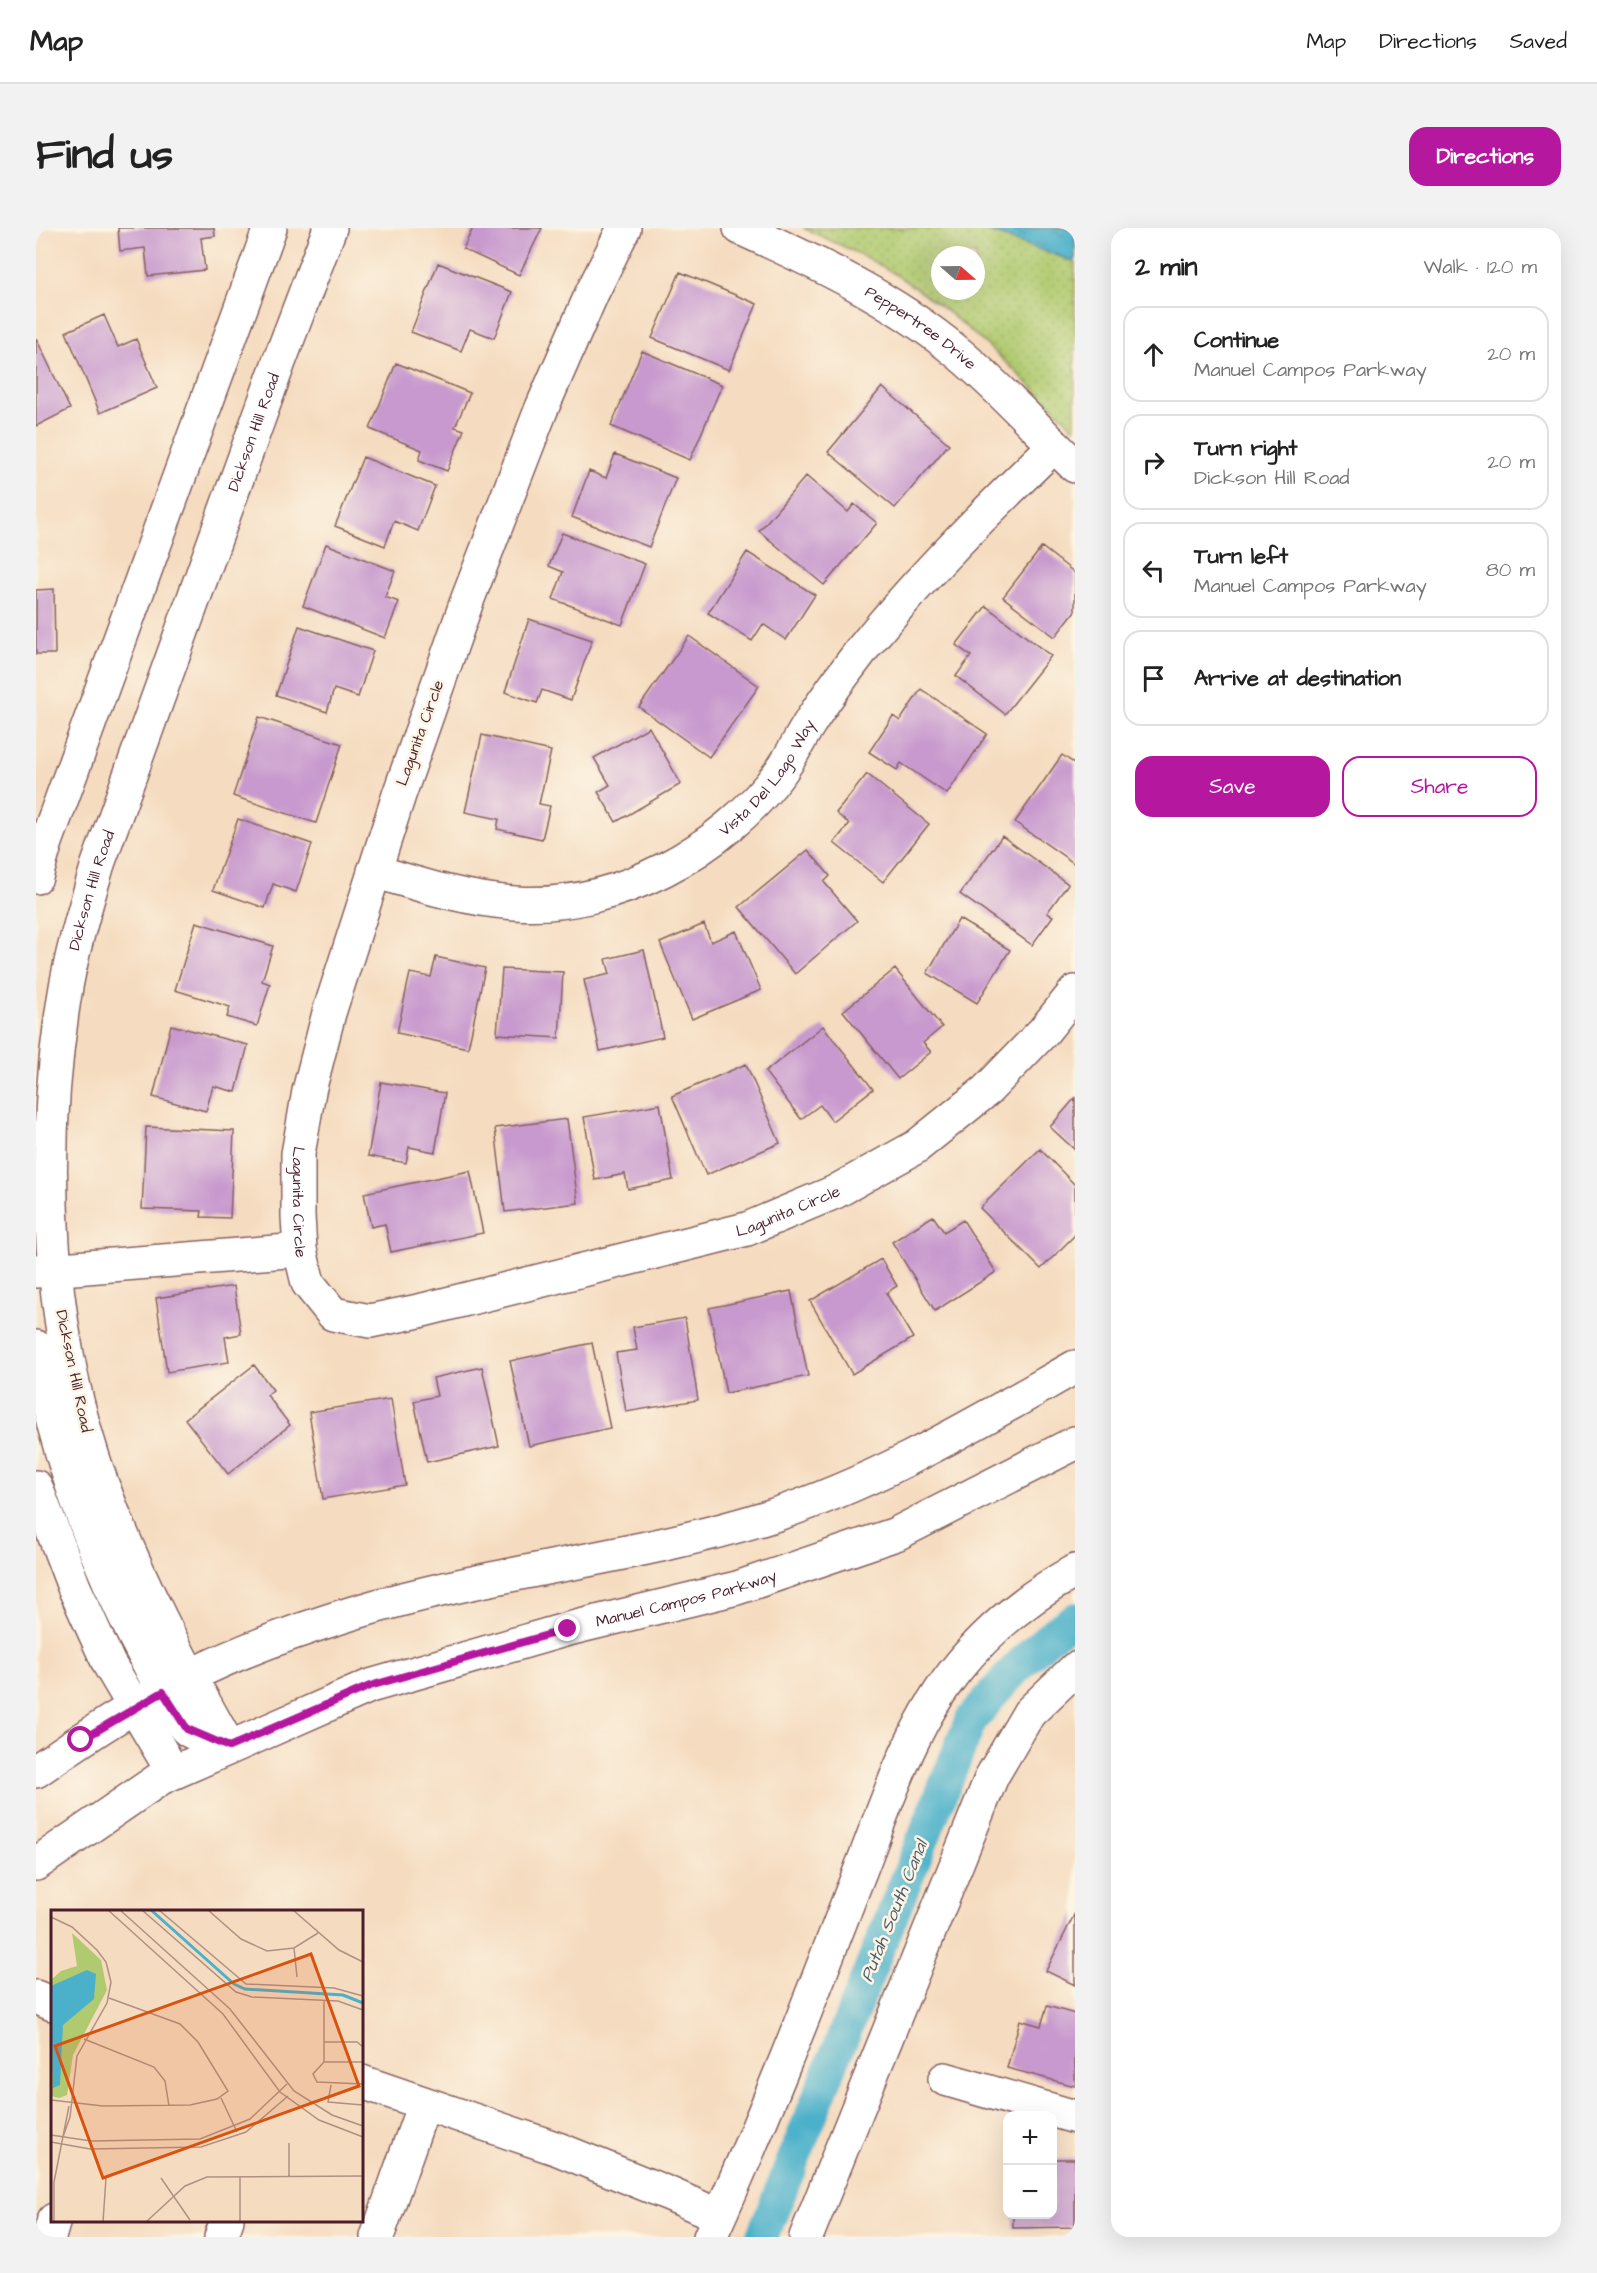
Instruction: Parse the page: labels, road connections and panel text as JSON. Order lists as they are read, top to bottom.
{
  "streets": {
    "street": [
      "Peppertree Drive",
      "Dickson Hill Road",
      "Lagunita Circle",
      "Vista Del Lago Way",
      "Manuel Campos Parkway"
    ]
  },
  "crossings": [
    ["Peppertree Drive", "Vista Del Lago Way"],
    ["Dickson Hill Road", "Manuel Campos Parkway"],
    ["Lagunita Circle", "Vista Del Lago Way"]
  ],
  "water": ["Putah South Canal"],
  "north": "right",
  "page": {
    "header": "Map",
    "nav": ["Map", "Directions", "Saved"],
    "title": "Find us",
    "buttons": [
      "Directions",
      ["Save", "Share"]
    ],
    "heading": ["2 min", "Walk · 120 m"],
    "list": [
      ["Continue", "Manuel Campos Parkway", "20 m"],
      ["Turn right", "Dickson Hill Road", "20 m"],
      ["Turn left", "Manuel Campos Parkway", "80 m"],
      "Arrive at destination"
    ],
    "map_buttons": ["+", "−"]
  }
}
